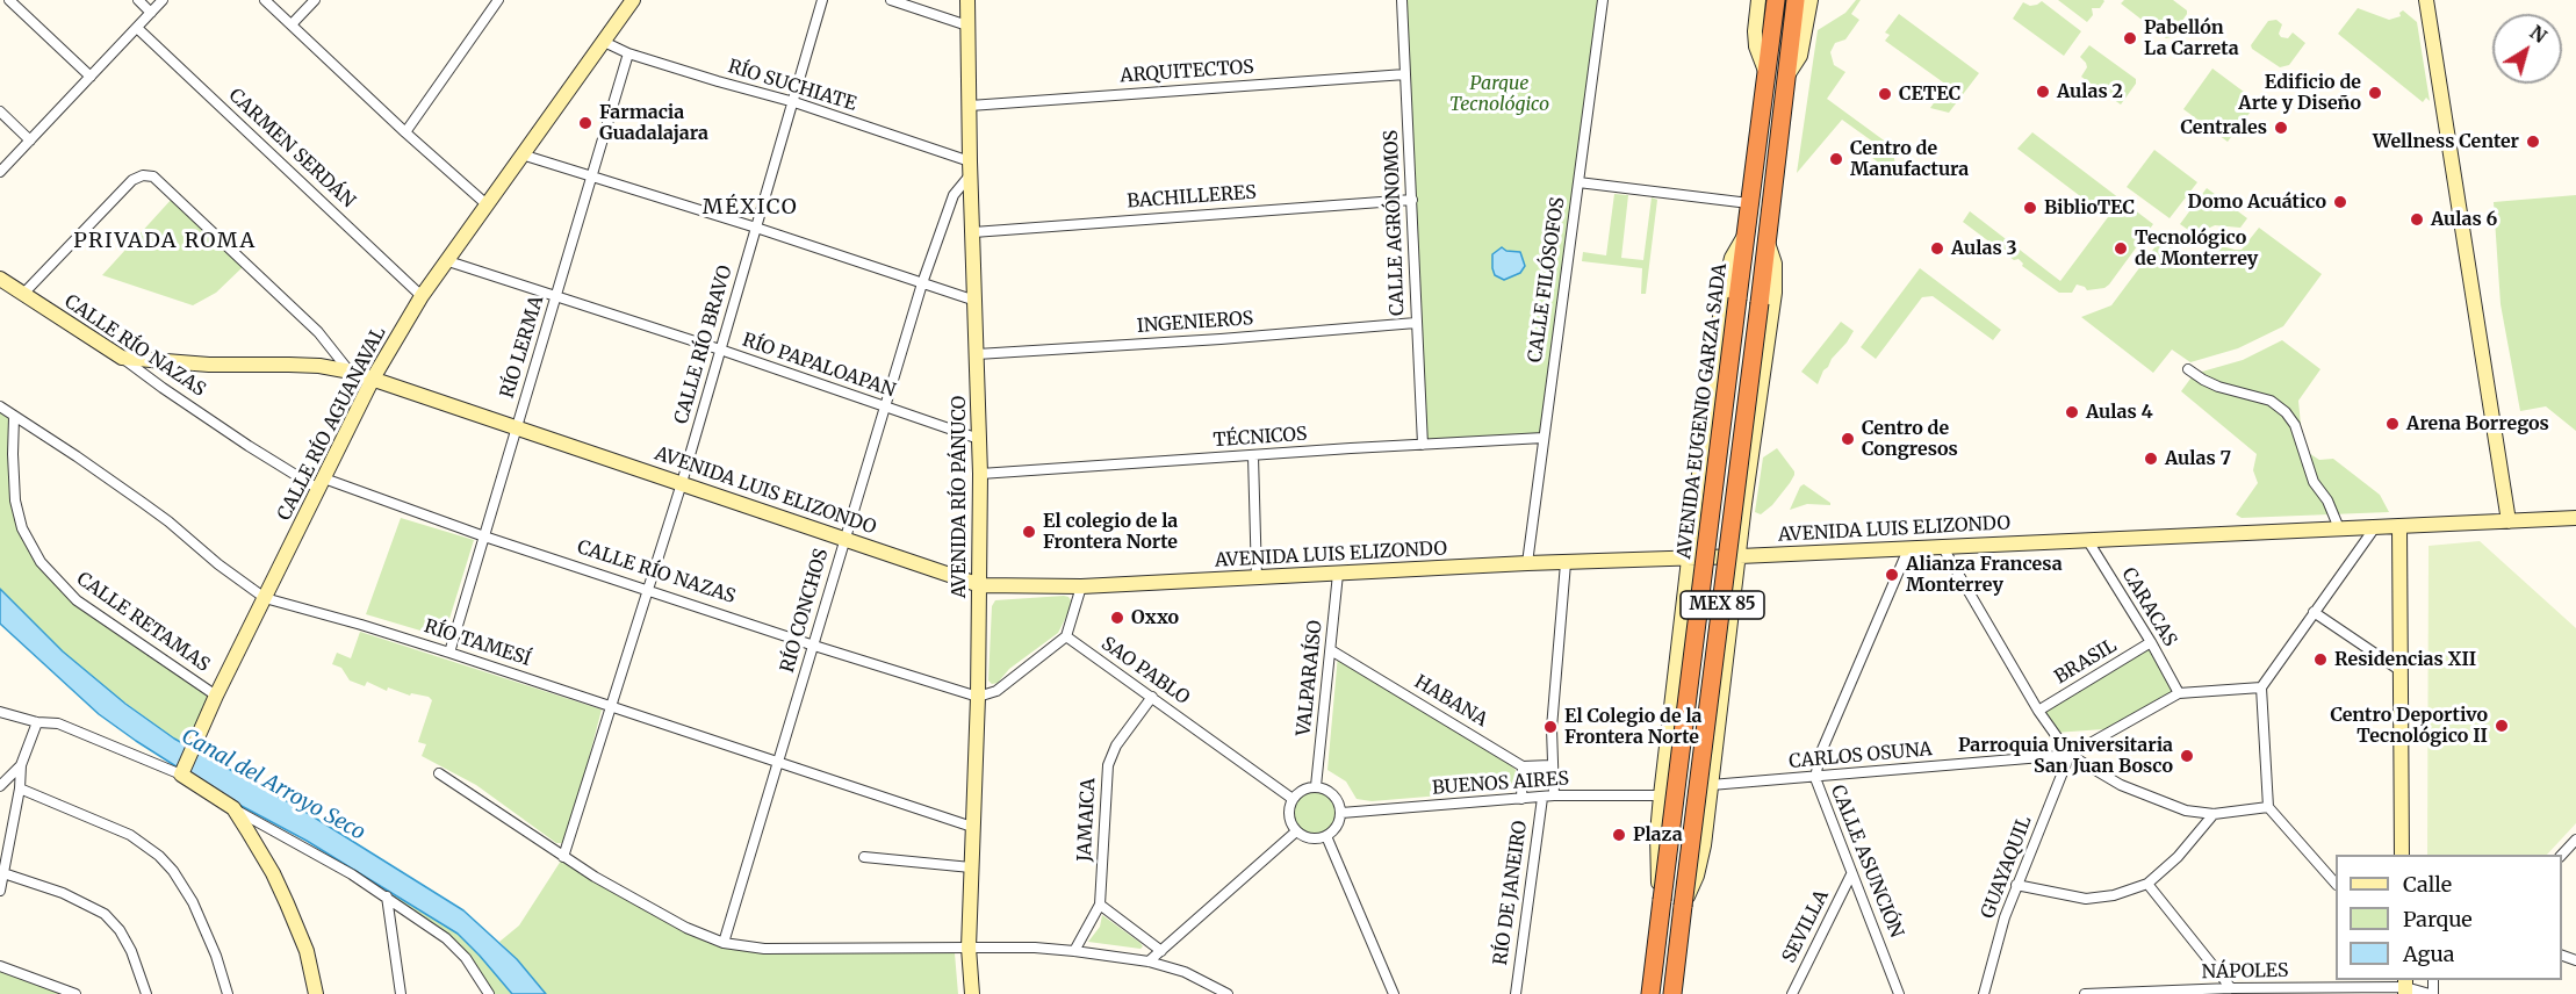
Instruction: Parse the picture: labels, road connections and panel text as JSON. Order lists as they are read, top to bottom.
{
  "streets": {
    "highway": ["AVENIDA EUGENIO GARZA SADA", "MEX 85"],
    "street": [
      "ARQUITECTOS",
      "RÍO SUCHIATE",
      "CARMEN SERDÁN",
      "BACHILLERES",
      "CALLE AGRÓNOMOS",
      "CALLE FILÓSOFOS",
      "INGENIEROS",
      "CALLE RÍO BRAVO",
      "CALLE RÍO NAZAS",
      "RÍO LERMA",
      "RÍO PAPALOAPAN",
      "CALLE RÍO AGUANAVAL",
      "TÉCNICOS",
      "AVENIDA LUIS ELIZONDO",
      "AVENIDA RÍO PÁNUCO",
      "CARACAS",
      "RÍO CONCHOS",
      "CALLE RETAMAS",
      "RÍO TAMESÍ",
      "BRASIL",
      "SAO PABLO",
      "VALPARAÍSO",
      "HABANA",
      "CARLOS OSUNA",
      "BUENOS AIRES",
      "JAMAICA",
      "CALLE ASUNCIÓN",
      "GUAYAQUIL",
      "RÍO DE JANEIRO",
      "SEVILLA",
      "NÁPOLES"
    ]
  },
  "crossings": [
    ["ARQUITECTOS", "CALLE AGRÓNOMOS"],
    ["ARQUITECTOS", "AVENIDA RÍO PÁNUCO"],
    ["RÍO SUCHIATE", "CALLE RÍO BRAVO"],
    ["RÍO SUCHIATE", "RÍO LERMA"],
    ["RÍO SUCHIATE", "CALLE RÍO AGUANAVAL"],
    ["RÍO SUCHIATE", "AVENIDA RÍO PÁNUCO"],
    ["RÍO SUCHIATE", "RÍO CONCHOS"],
    ["CARMEN SERDÁN", "CALLE RÍO AGUANAVAL"],
    ["BACHILLERES", "CALLE AGRÓNOMOS"],
    ["BACHILLERES", "AVENIDA RÍO PÁNUCO"],
    ["CALLE AGRÓNOMOS", "INGENIEROS"],
    ["CALLE AGRÓNOMOS", "TÉCNICOS"],
    ["CALLE FILÓSOFOS", "TÉCNICOS"],
    ["CALLE FILÓSOFOS", "AVENIDA LUIS ELIZONDO"],
    ["INGENIEROS", "AVENIDA RÍO PÁNUCO"],
    ["CALLE RÍO BRAVO", "CALLE RÍO NAZAS"],
    ["CALLE RÍO BRAVO", "RÍO PAPALOAPAN"],
    ["CALLE RÍO BRAVO", "AVENIDA LUIS ELIZONDO"],
    ["CALLE RÍO BRAVO", "RÍO TAMESÍ"],
    ["CALLE RÍO NAZAS", "RÍO LERMA"],
    ["CALLE RÍO NAZAS", "CALLE RÍO AGUANAVAL"],
    ["CALLE RÍO NAZAS", "AVENIDA LUIS ELIZONDO"],
    ["CALLE RÍO NAZAS", "AVENIDA RÍO PÁNUCO"],
    ["CALLE RÍO NAZAS", "RÍO CONCHOS"],
    ["RÍO LERMA", "RÍO PAPALOAPAN"],
    ["RÍO LERMA", "AVENIDA LUIS ELIZONDO"],
    ["RÍO LERMA", "RÍO TAMESÍ"],
    ["RÍO PAPALOAPAN", "CALLE RÍO AGUANAVAL"],
    ["RÍO PAPALOAPAN", "AVENIDA RÍO PÁNUCO"],
    ["RÍO PAPALOAPAN", "RÍO CONCHOS"],
    ["CALLE RÍO AGUANAVAL", "AVENIDA LUIS ELIZONDO"],
    ["CALLE RÍO AGUANAVAL", "CALLE RETAMAS"],
    ["CALLE RÍO AGUANAVAL", "RÍO TAMESÍ"],
    ["TÉCNICOS", "AVENIDA RÍO PÁNUCO"],
    ["AVENIDA LUIS ELIZONDO", "AVENIDA RÍO PÁNUCO"],
    ["AVENIDA LUIS ELIZONDO", "CARACAS"],
    ["AVENIDA LUIS ELIZONDO", "RÍO CONCHOS"],
    ["AVENIDA LUIS ELIZONDO", "VALPARAÍSO"],
    ["AVENIDA LUIS ELIZONDO", "CALLE ASUNCIÓN"],
    ["AVENIDA RÍO PÁNUCO", "RÍO CONCHOS"],
    ["AVENIDA RÍO PÁNUCO", "RÍO TAMESÍ"],
    ["CARACAS", "BRASIL"],
    ["CARACAS", "CARLOS OSUNA"],
    ["RÍO CONCHOS", "RÍO TAMESÍ"],
    ["CALLE RETAMAS", "RÍO TAMESÍ"],
    ["SAO PABLO", "VALPARAÍSO"],
    ["SAO PABLO", "BUENOS AIRES"],
    ["SAO PABLO", "JAMAICA"],
    ["VALPARAÍSO", "HABANA"],
    ["VALPARAÍSO", "BUENOS AIRES"],
    ["CARLOS OSUNA", "CALLE ASUNCIÓN"],
    ["CARLOS OSUNA", "GUAYAQUIL"],
    ["BUENOS AIRES", "RÍO DE JANEIRO"],
    ["CALLE ASUNCIÓN", "SEVILLA"]
  ],
  "districts": ["MÉXICO", "PRIVADA ROMA"],
  "water": ["Canal del Arroyo Seco"],
  "parks": ["Parque Tecnológico"],
  "places": [
    "Pabellón La Carreta",
    "Aulas 2",
    "Edificio de Arte y Diseño",
    "CETEC",
    "Farmacia Guadalajara",
    "Centrales",
    "Wellness Center",
    "Centro de Manufactura",
    "Domo Acuático",
    "BiblioTEC",
    "Aulas 6",
    "Aulas 3",
    "Tecnológico de Monterrey",
    "Aulas 4",
    "Arena Borregos",
    "Centro de Congresos",
    "Aulas 7",
    "El colegio de la Frontera Norte",
    "Alianza Francesa Monterrey",
    "Oxxo",
    "Residencias XII",
    "Centro Deportivo Tecnológico II",
    "El Colegio de la Frontera Norte",
    "Parroquia Universitaria San Juan Bosco",
    "Plaza"
  ],
  "legend": ["Calle", "Parque", "Agua"],
  "north": "top right"
}
